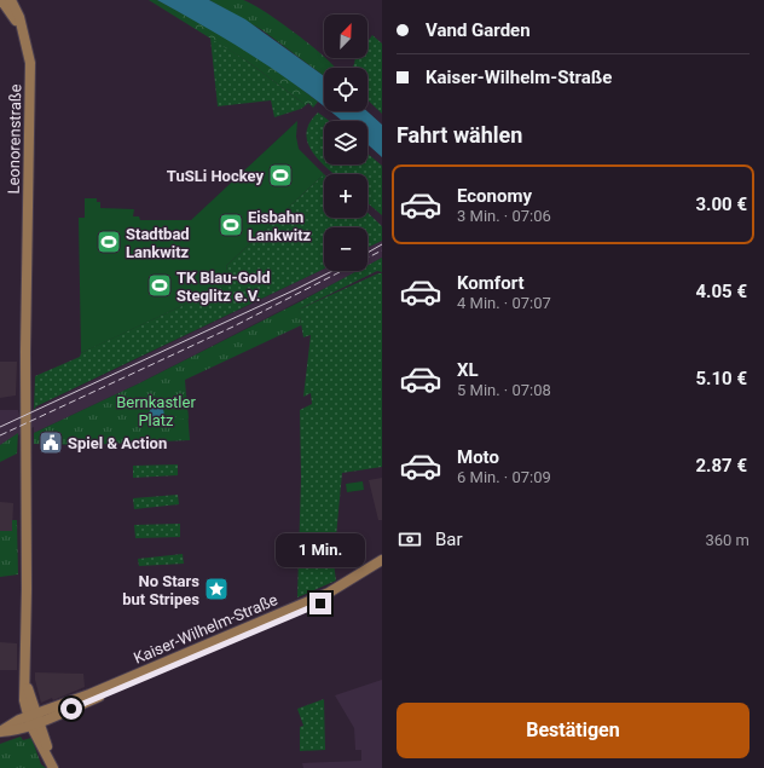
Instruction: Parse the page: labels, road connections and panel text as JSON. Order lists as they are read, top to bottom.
{
  "streets": {
    "main road": ["Leonorenstraße", "Kaiser-Wilhelm-Straße"]
  },
  "crossings": [
    ["Leonorenstraße", "Kaiser-Wilhelm-Straße"]
  ],
  "parks": ["Bernkastler Platz"],
  "places": {
    "sports": [
      "TuSLi Hockey",
      "Eisbahn Lankwitz",
      "Stadtbad Lankwitz",
      "TK Blau-Gold Steglitz e.V."
    ],
    "public building": ["Spiel & Action"],
    "place": ["No Stars but Stripes"]
  },
  "north": "top right",
  "page": {
    "banner": ["Vand Garden", "Kaiser-Wilhelm-Straße"],
    "map_buttons": ["+", "−"],
    "heading": "Fahrt wählen",
    "list": [
      {
        "name": "Economy",
        "note": "3 Min. · 07:06",
        "value": "3.00 €"
      },
      {
        "name": "Komfort",
        "note": "4 Min. · 07:07",
        "value": "4.05 €"
      },
      {
        "name": "XL",
        "note": "5 Min. · 07:08",
        "value": "5.10 €"
      },
      {
        "name": "Moto",
        "note": "6 Min. · 07:09",
        "value": "2.87 €"
      }
    ],
    "pay": ["Bar", "360 m"],
    "bubble": "1 Min.",
    "buttons": "Bestätigen"
  }
}
